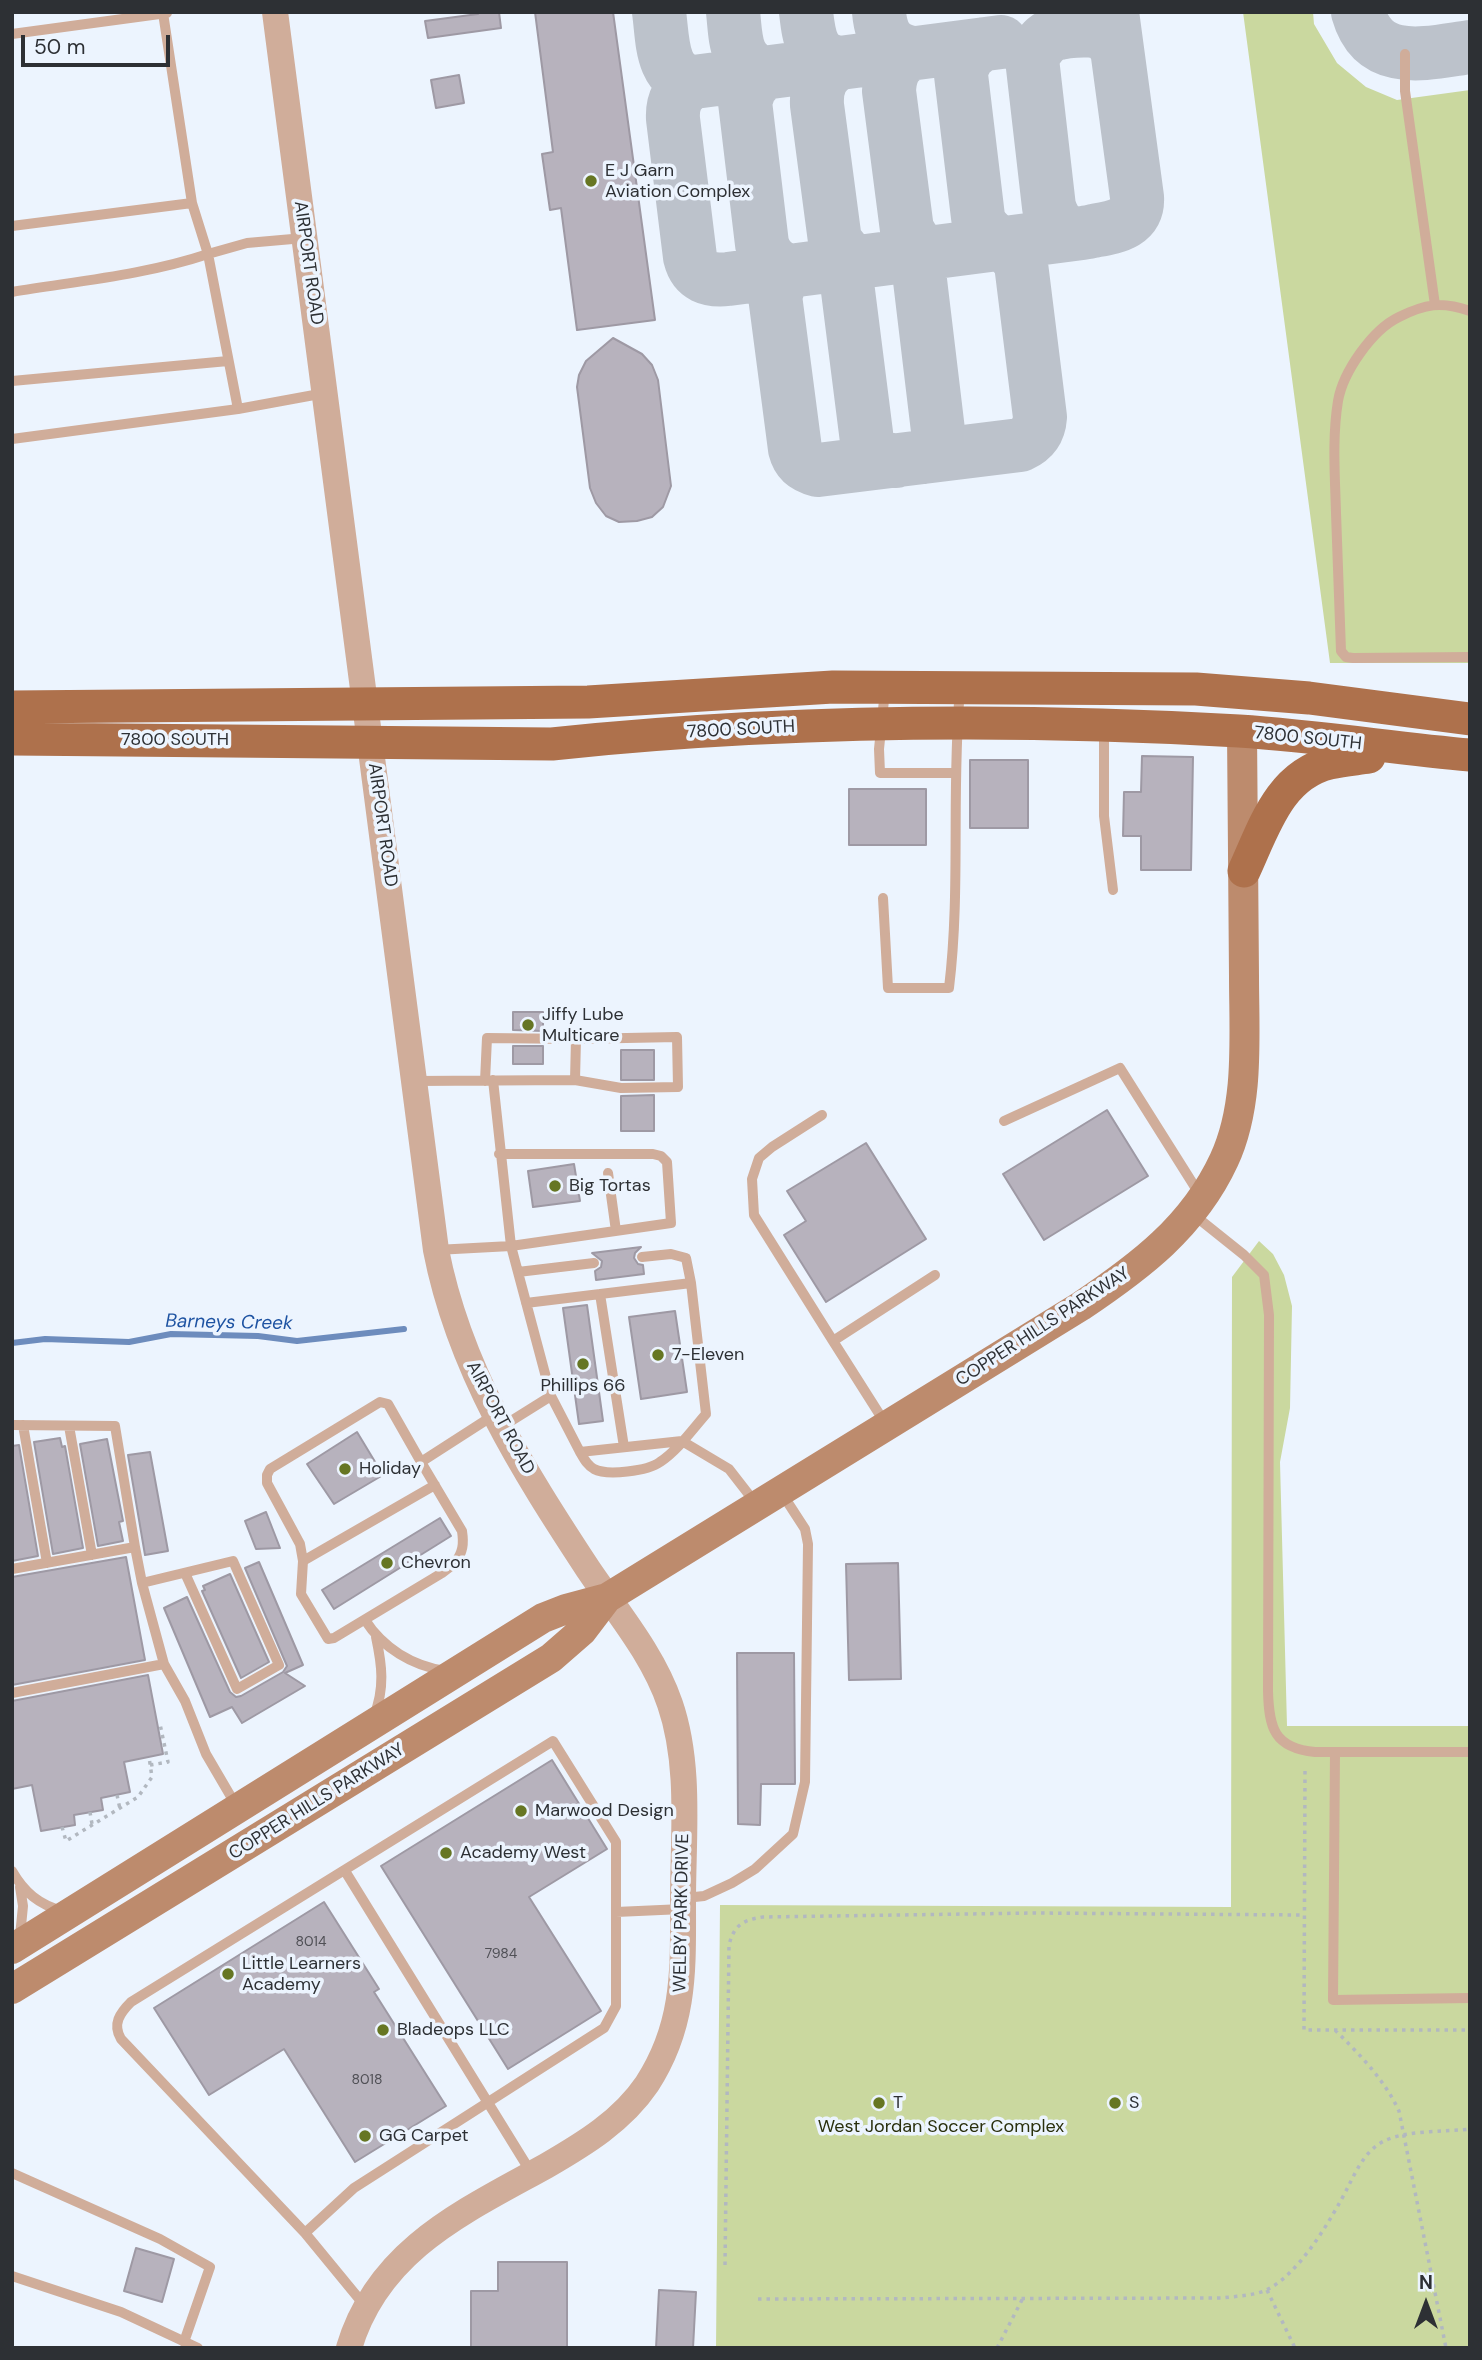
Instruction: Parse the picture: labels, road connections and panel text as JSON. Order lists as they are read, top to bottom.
{
  "streets": {
    "main road": ["7800 SOUTH", "COPPER HILLS PARKWAY"],
    "street": ["AIRPORT ROAD", "WELBY PARK DRIVE"]
  },
  "crossings": [
    ["AIRPORT ROAD", "7800 SOUTH"],
    ["AIRPORT ROAD", "COPPER HILLS PARKWAY"],
    ["AIRPORT ROAD", "WELBY PARK DRIVE"],
    ["7800 SOUTH", "COPPER HILLS PARKWAY"],
    ["COPPER HILLS PARKWAY", "WELBY PARK DRIVE"]
  ],
  "water": ["Barneys Creek"],
  "parks": ["West Jordan Soccer Complex"],
  "places": [
    "E J Garn Aviation Complex",
    "Jiffy Lube Multicare",
    "Big Tortas",
    "7-Eleven",
    "Phillips 66",
    "Holiday",
    "Chevron",
    "Marwood Design",
    "Academy West",
    "Little Learners Academy",
    "Bladeops LLC",
    "T",
    "S",
    "GG Carpet"
  ],
  "house_numbers": ["8014", "7984", "8018"],
  "scale_bar": "50 m",
  "north": "top"
}
